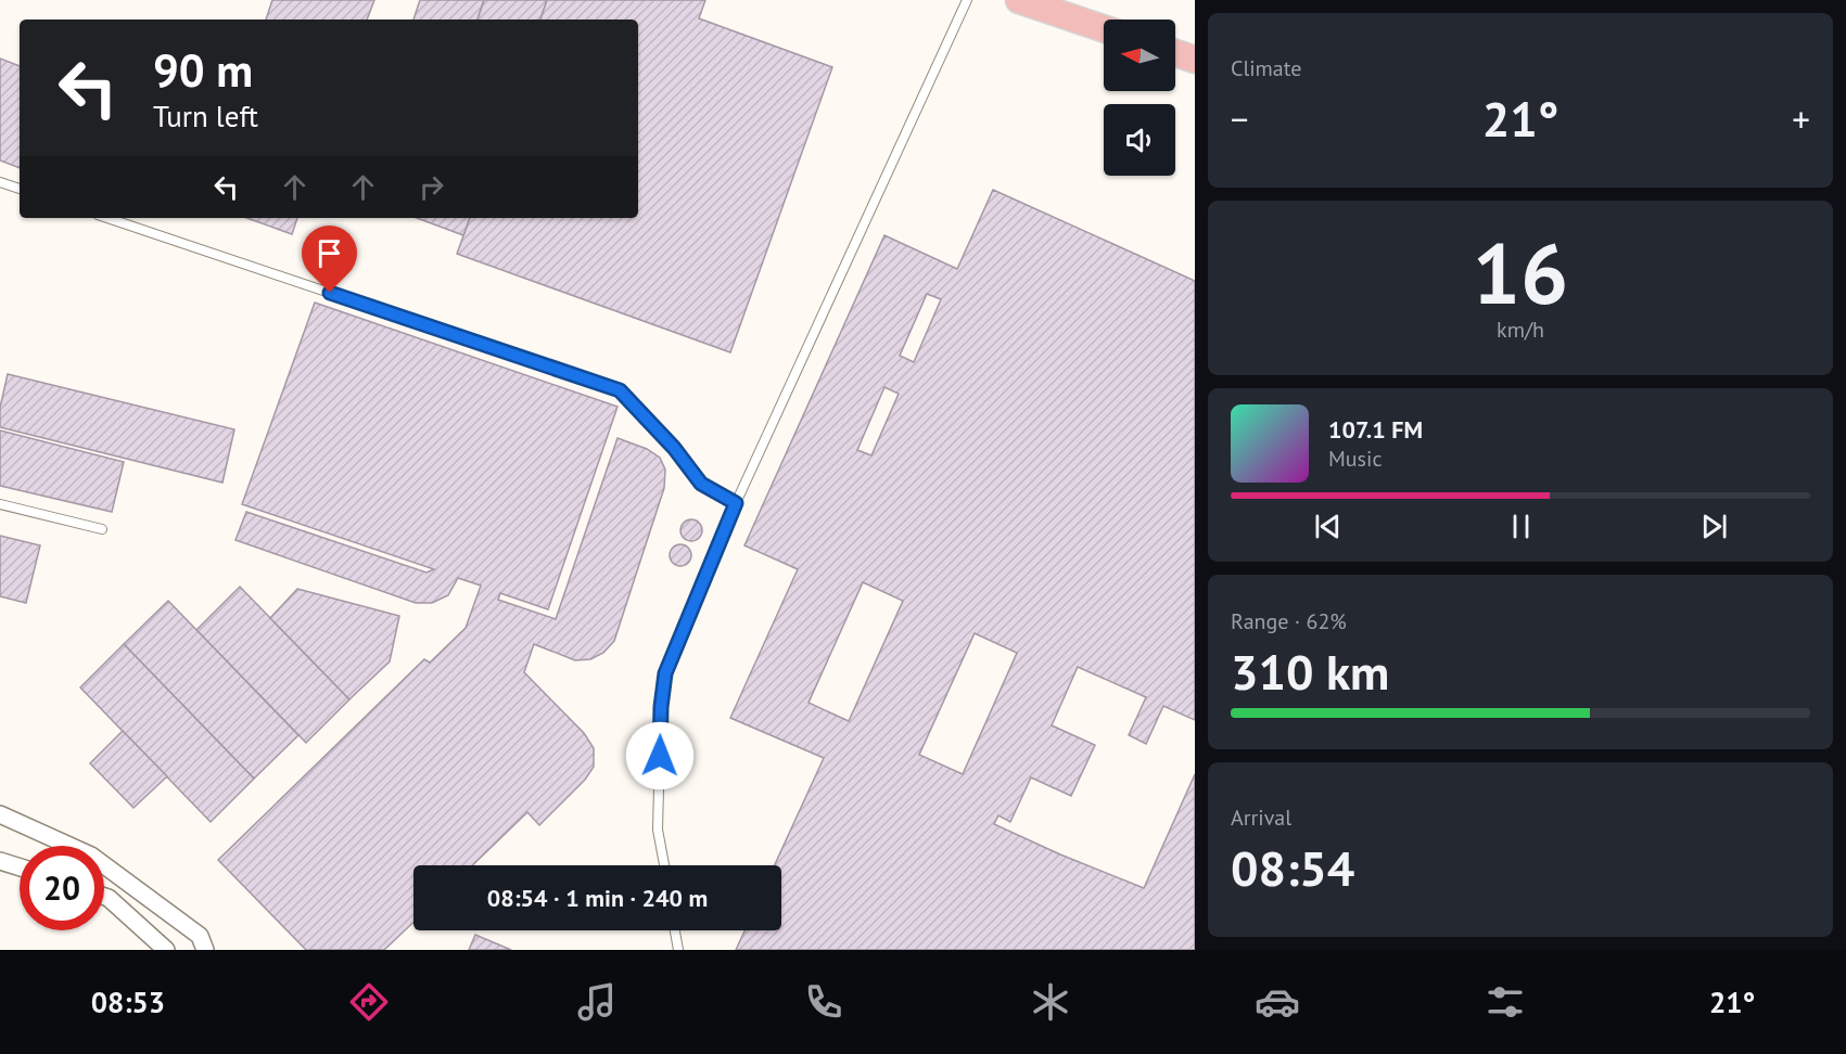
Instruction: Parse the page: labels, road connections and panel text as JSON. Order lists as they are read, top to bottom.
{
  "north": "left",
  "page": {
    "tile": [
      "Climate",
      ["16", "km/h"],
      ["Range · 62%", "310 km"],
      ["Arrival", "08:54"]
    ],
    "turn": ["90 m", "Turn left"],
    "heat": ["−", "21°", "+"],
    "song": ["107.1 FM", "Music"],
    "limit": "20",
    "trip": "08:54 · 1 min · 240 m",
    "tabs": ["08:53", "21°"]
  }
}
